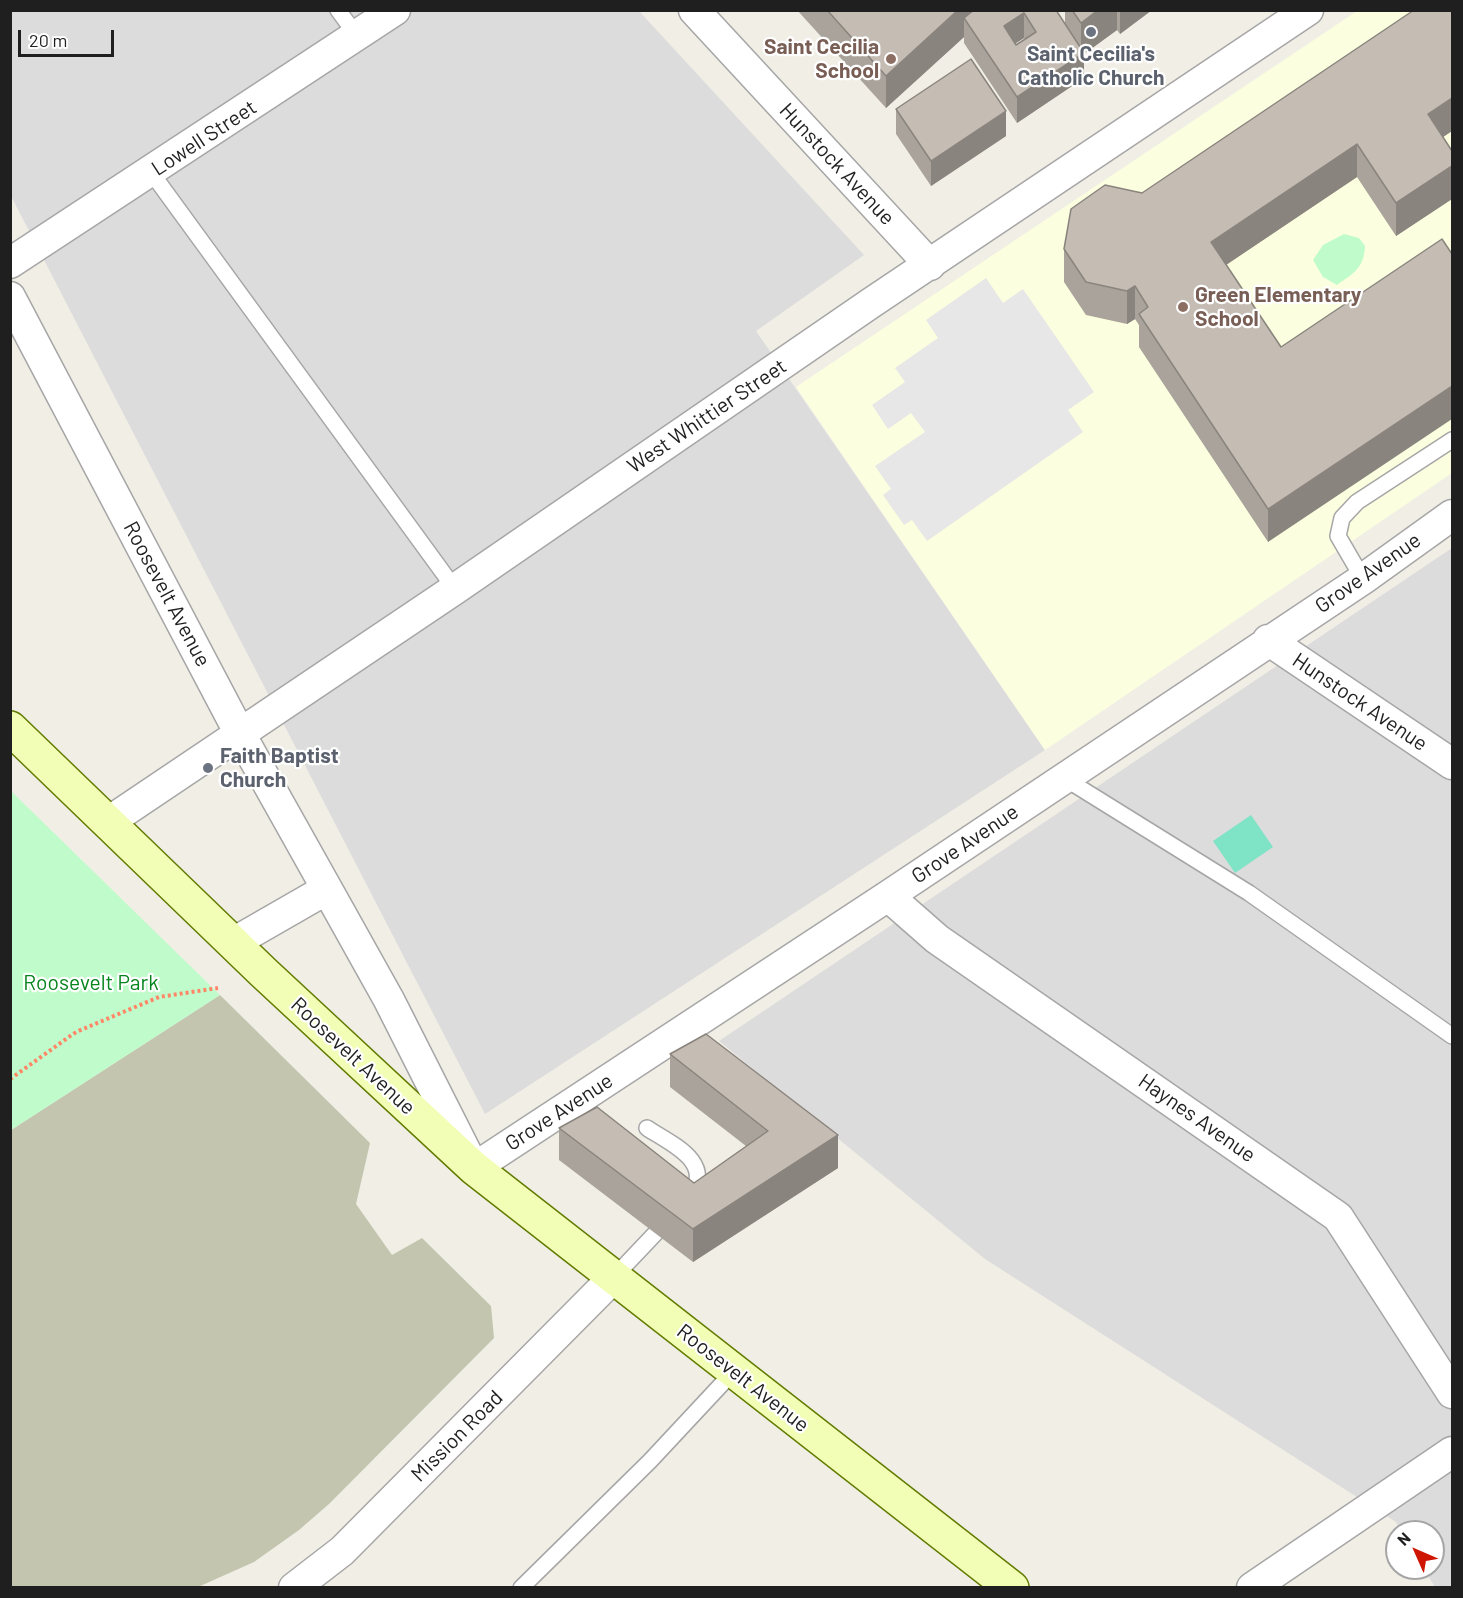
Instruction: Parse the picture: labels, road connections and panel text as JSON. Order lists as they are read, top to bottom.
{
  "streets": {
    "main road": ["Roosevelt Avenue"],
    "street": [
      "Lowell Street",
      "Hunstock Avenue",
      "West Whittier Street",
      "Grove Avenue",
      "Haynes Avenue",
      "Mission Road"
    ]
  },
  "crossings": [
    ["Hunstock Avenue", "West Whittier Street"],
    ["Hunstock Avenue", "Grove Avenue"],
    ["West Whittier Street", "Roosevelt Avenue"],
    ["Grove Avenue", "Roosevelt Avenue"],
    ["Grove Avenue", "Haynes Avenue"],
    ["Roosevelt Avenue", "Mission Road"]
  ],
  "parks": ["Roosevelt Park"],
  "places": [
    "Saint Cecilia's Catholic Church",
    "Saint Cecilia School",
    "Green Elementary School",
    "Faith Baptist Church"
  ],
  "scale_bar": "20 m",
  "north": "top left"
}
